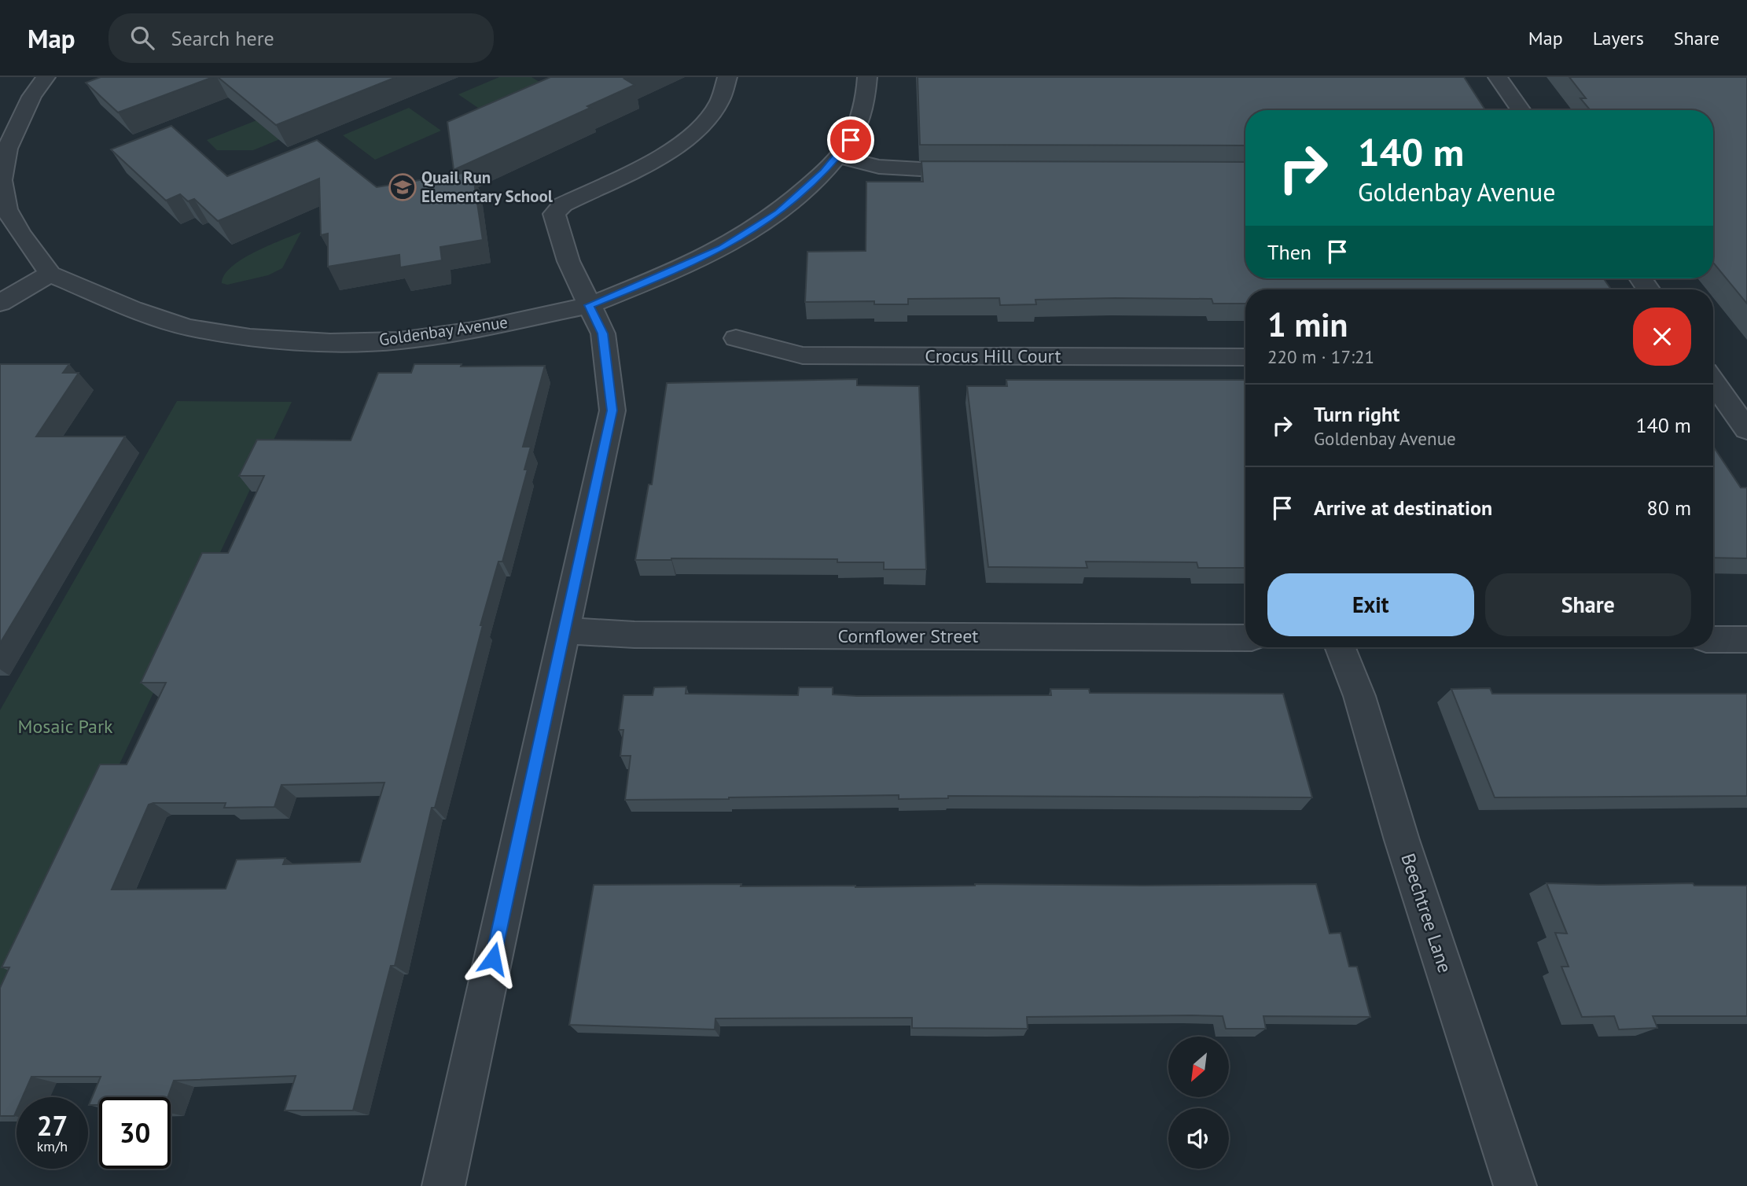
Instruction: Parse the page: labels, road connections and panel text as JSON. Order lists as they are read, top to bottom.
{
  "streets": {
    "street": [
      "Goldenbay Avenue",
      "Crocus Hill Court",
      "Cornflower Street",
      "Beechtree Lane"
    ]
  },
  "parks": ["Mosaic Park"],
  "places": {
    "school or university": ["Quail Run Elementary School"]
  },
  "north": "bottom left",
  "page": {
    "header": "Map",
    "search": "Search here",
    "nav": ["Map", "Layers", "Share"],
    "turn": ["140 m", "Goldenbay Avenue"],
    "then": "Then",
    "heading": ["1 min", "220 m · 17:21"],
    "list": [
      {
        "name": "Turn right",
        "note": "Goldenbay Avenue",
        "value": "140 m"
      },
      {
        "name": "Arrive at destination",
        "value": "80 m"
      }
    ],
    "buttons": ["Exit", "Share"],
    "speed": "27 km/h",
    "limit": "30"
  }
}
